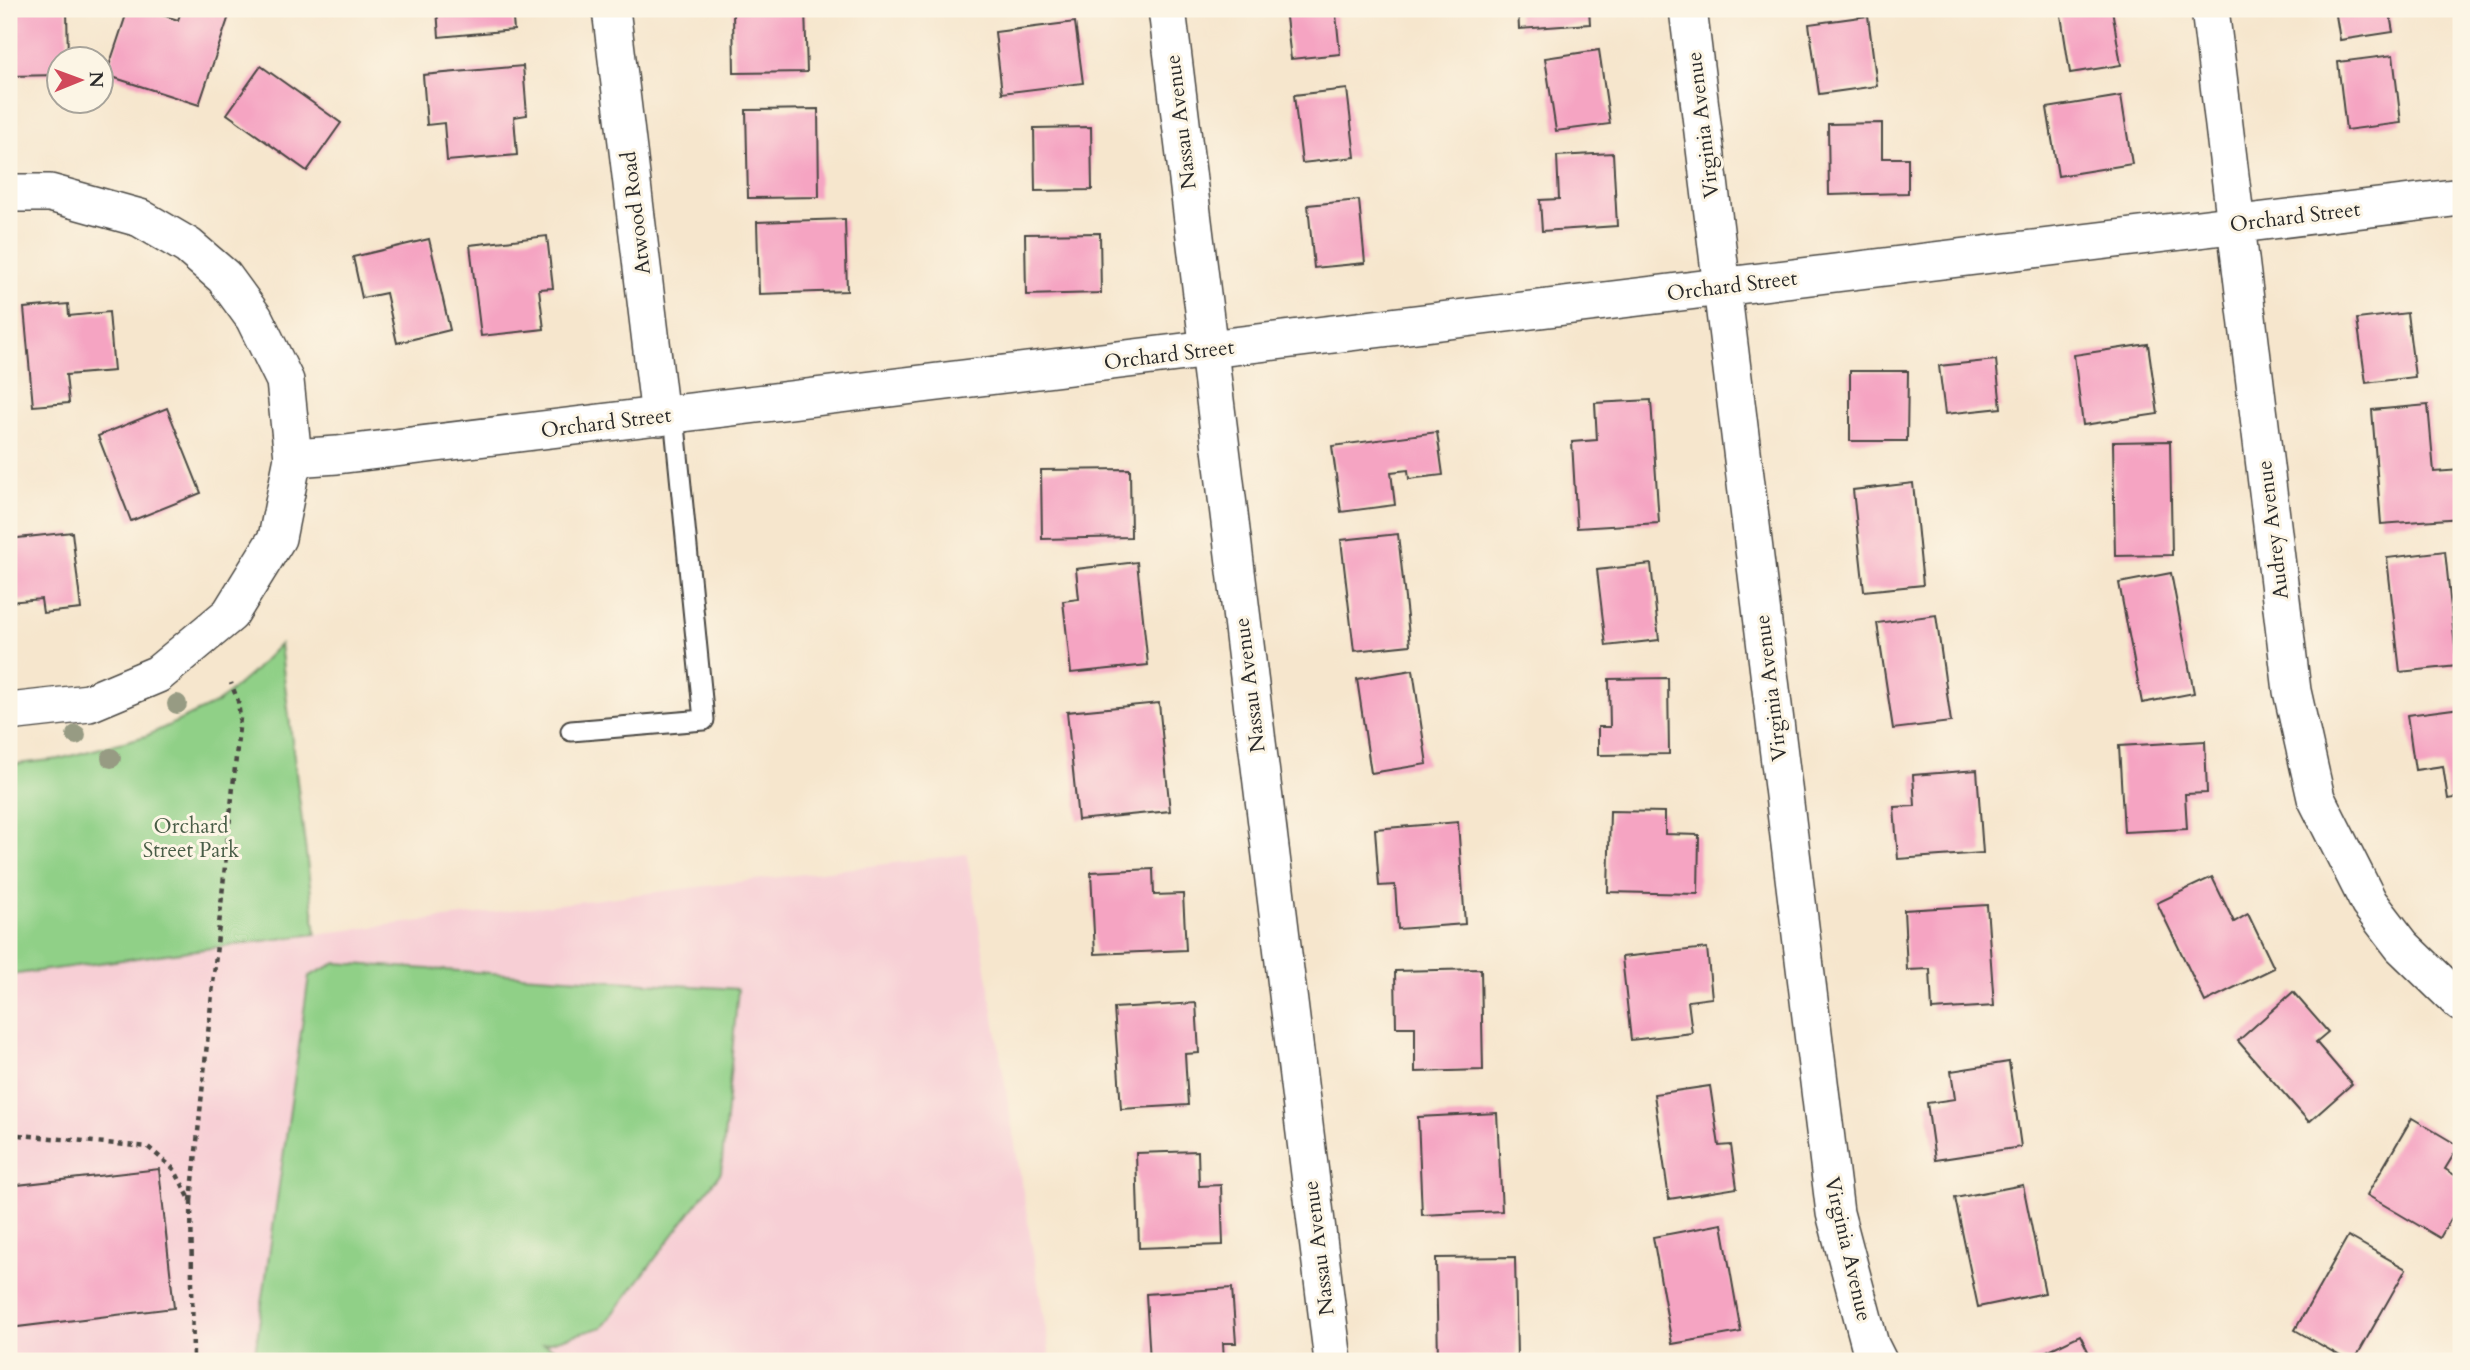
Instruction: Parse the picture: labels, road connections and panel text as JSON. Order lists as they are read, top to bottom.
{
  "streets": {
    "street": [
      "Nassau Avenue",
      "Virginia Avenue",
      "Atwood Road",
      "Orchard Street",
      "Audrey Avenue"
    ]
  },
  "crossings": [
    ["Nassau Avenue", "Orchard Street"],
    ["Virginia Avenue", "Orchard Street"],
    ["Atwood Road", "Orchard Street"],
    ["Orchard Street", "Audrey Avenue"]
  ],
  "parks": ["Orchard Street Park"],
  "north": "right"
}
